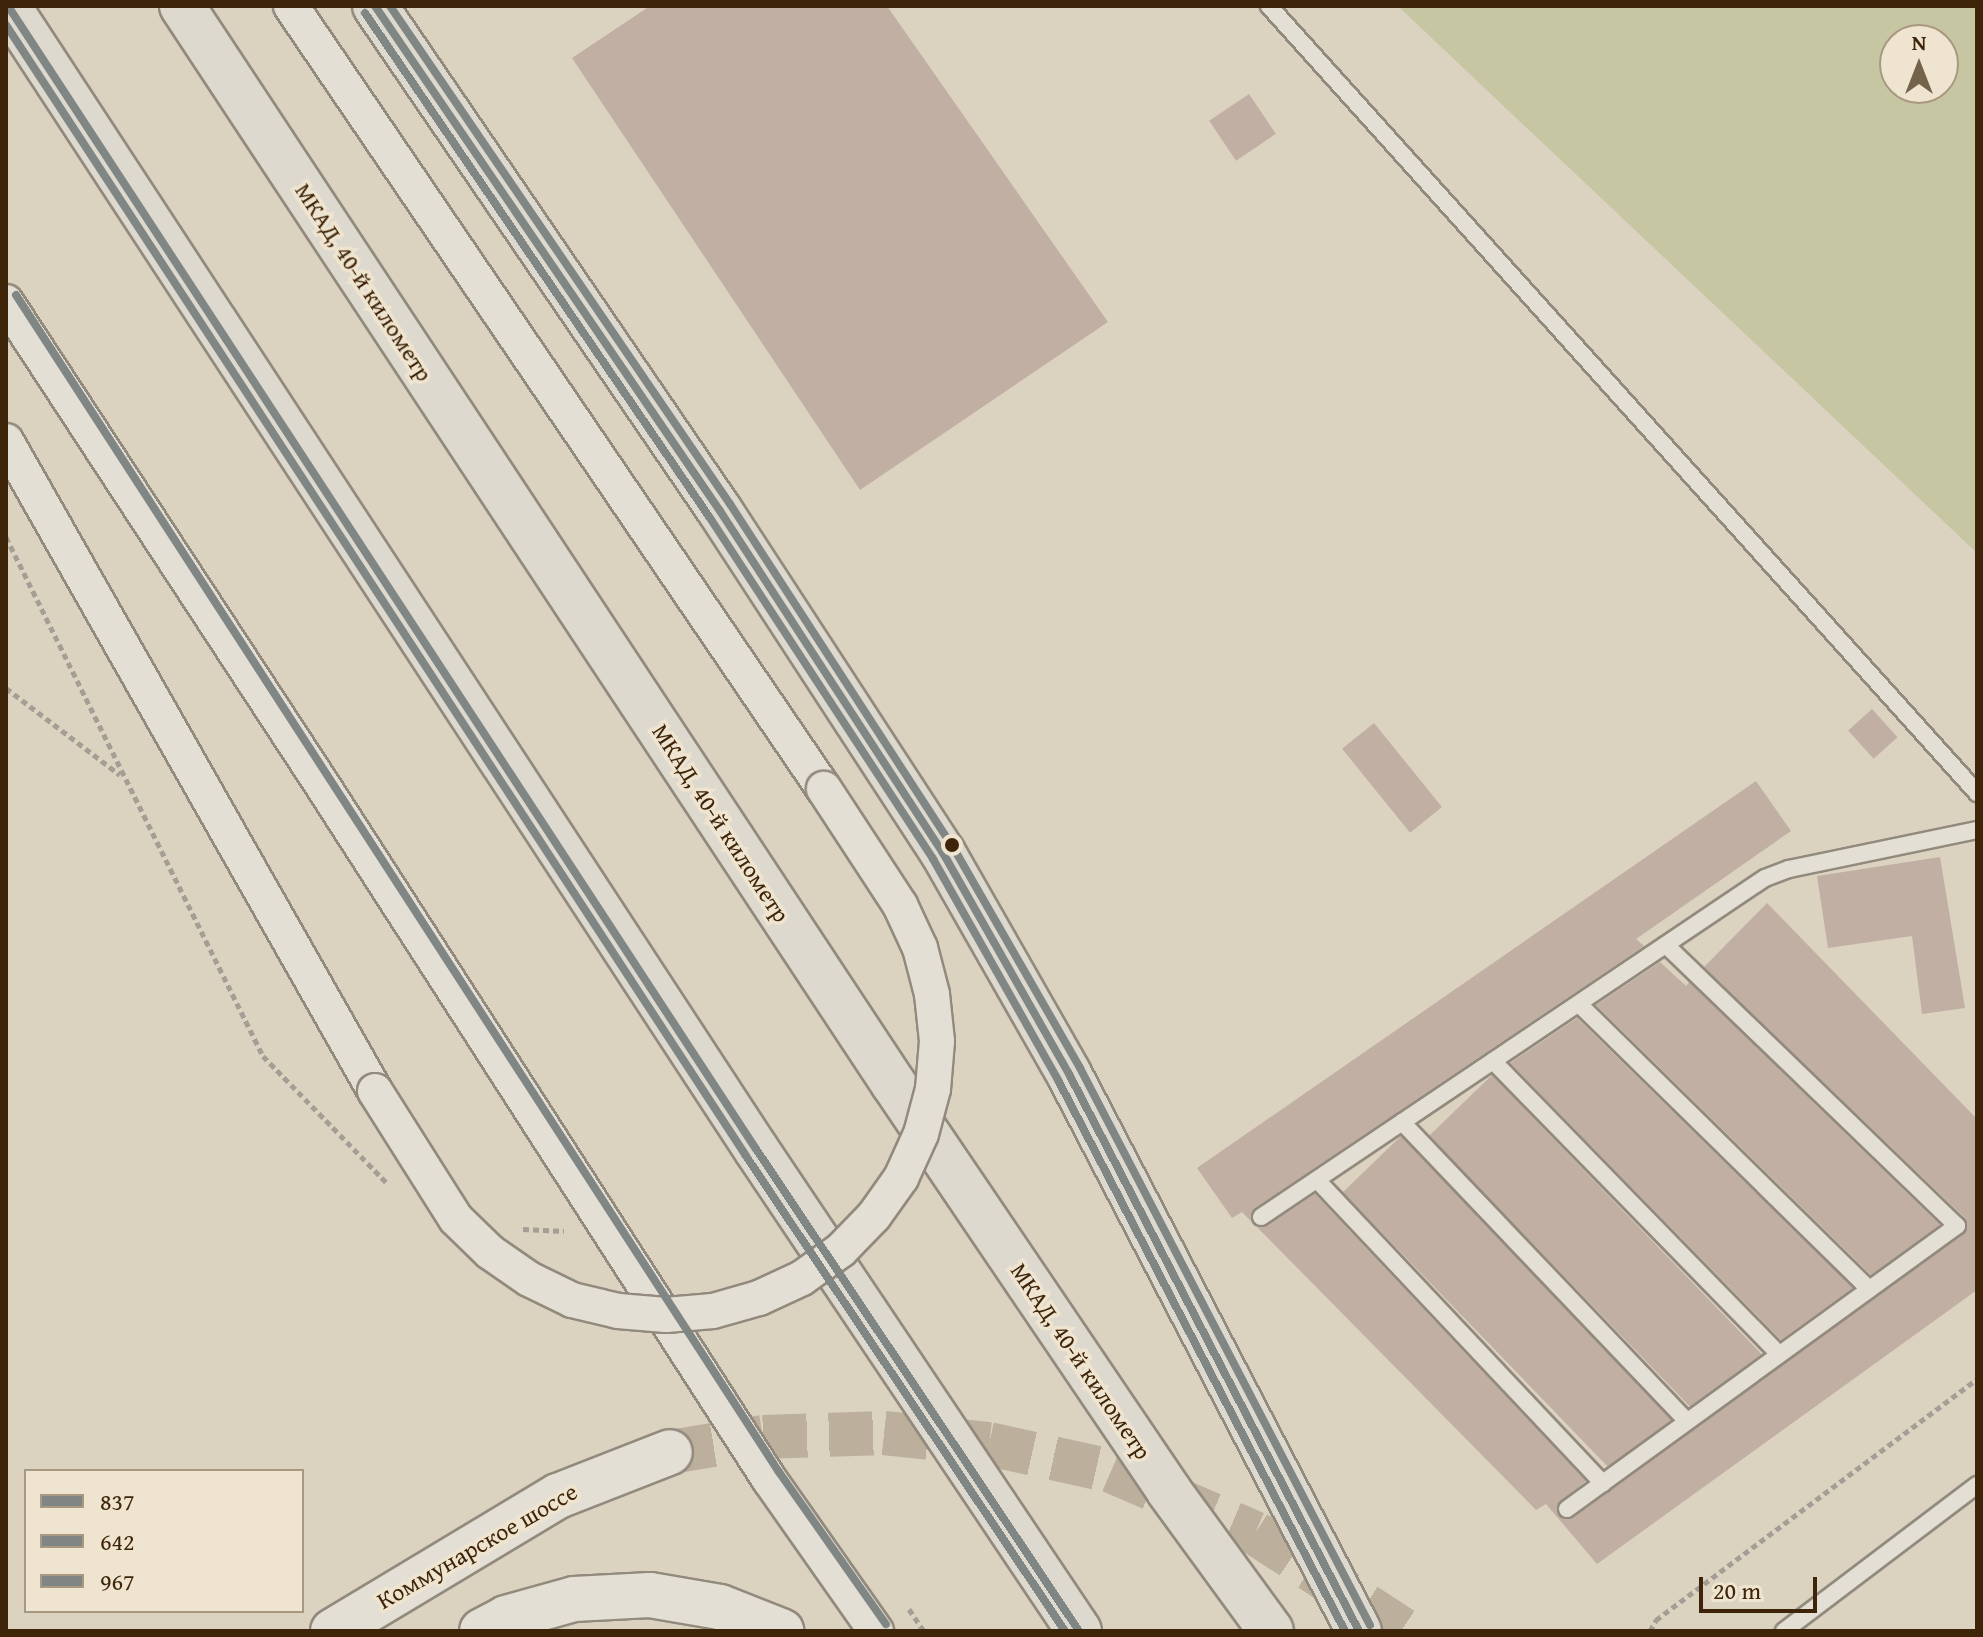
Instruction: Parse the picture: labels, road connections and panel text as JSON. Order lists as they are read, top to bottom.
{
  "streets": {
    "main road": ["МКАД, 40-й километр", "Коммунарское шоссе"]
  },
  "lines": ["transit line 837", "transit line 967", "transit line 642"],
  "legend": ["837", "642", "967"],
  "scale_bar": "20 m",
  "north": "top"
}
